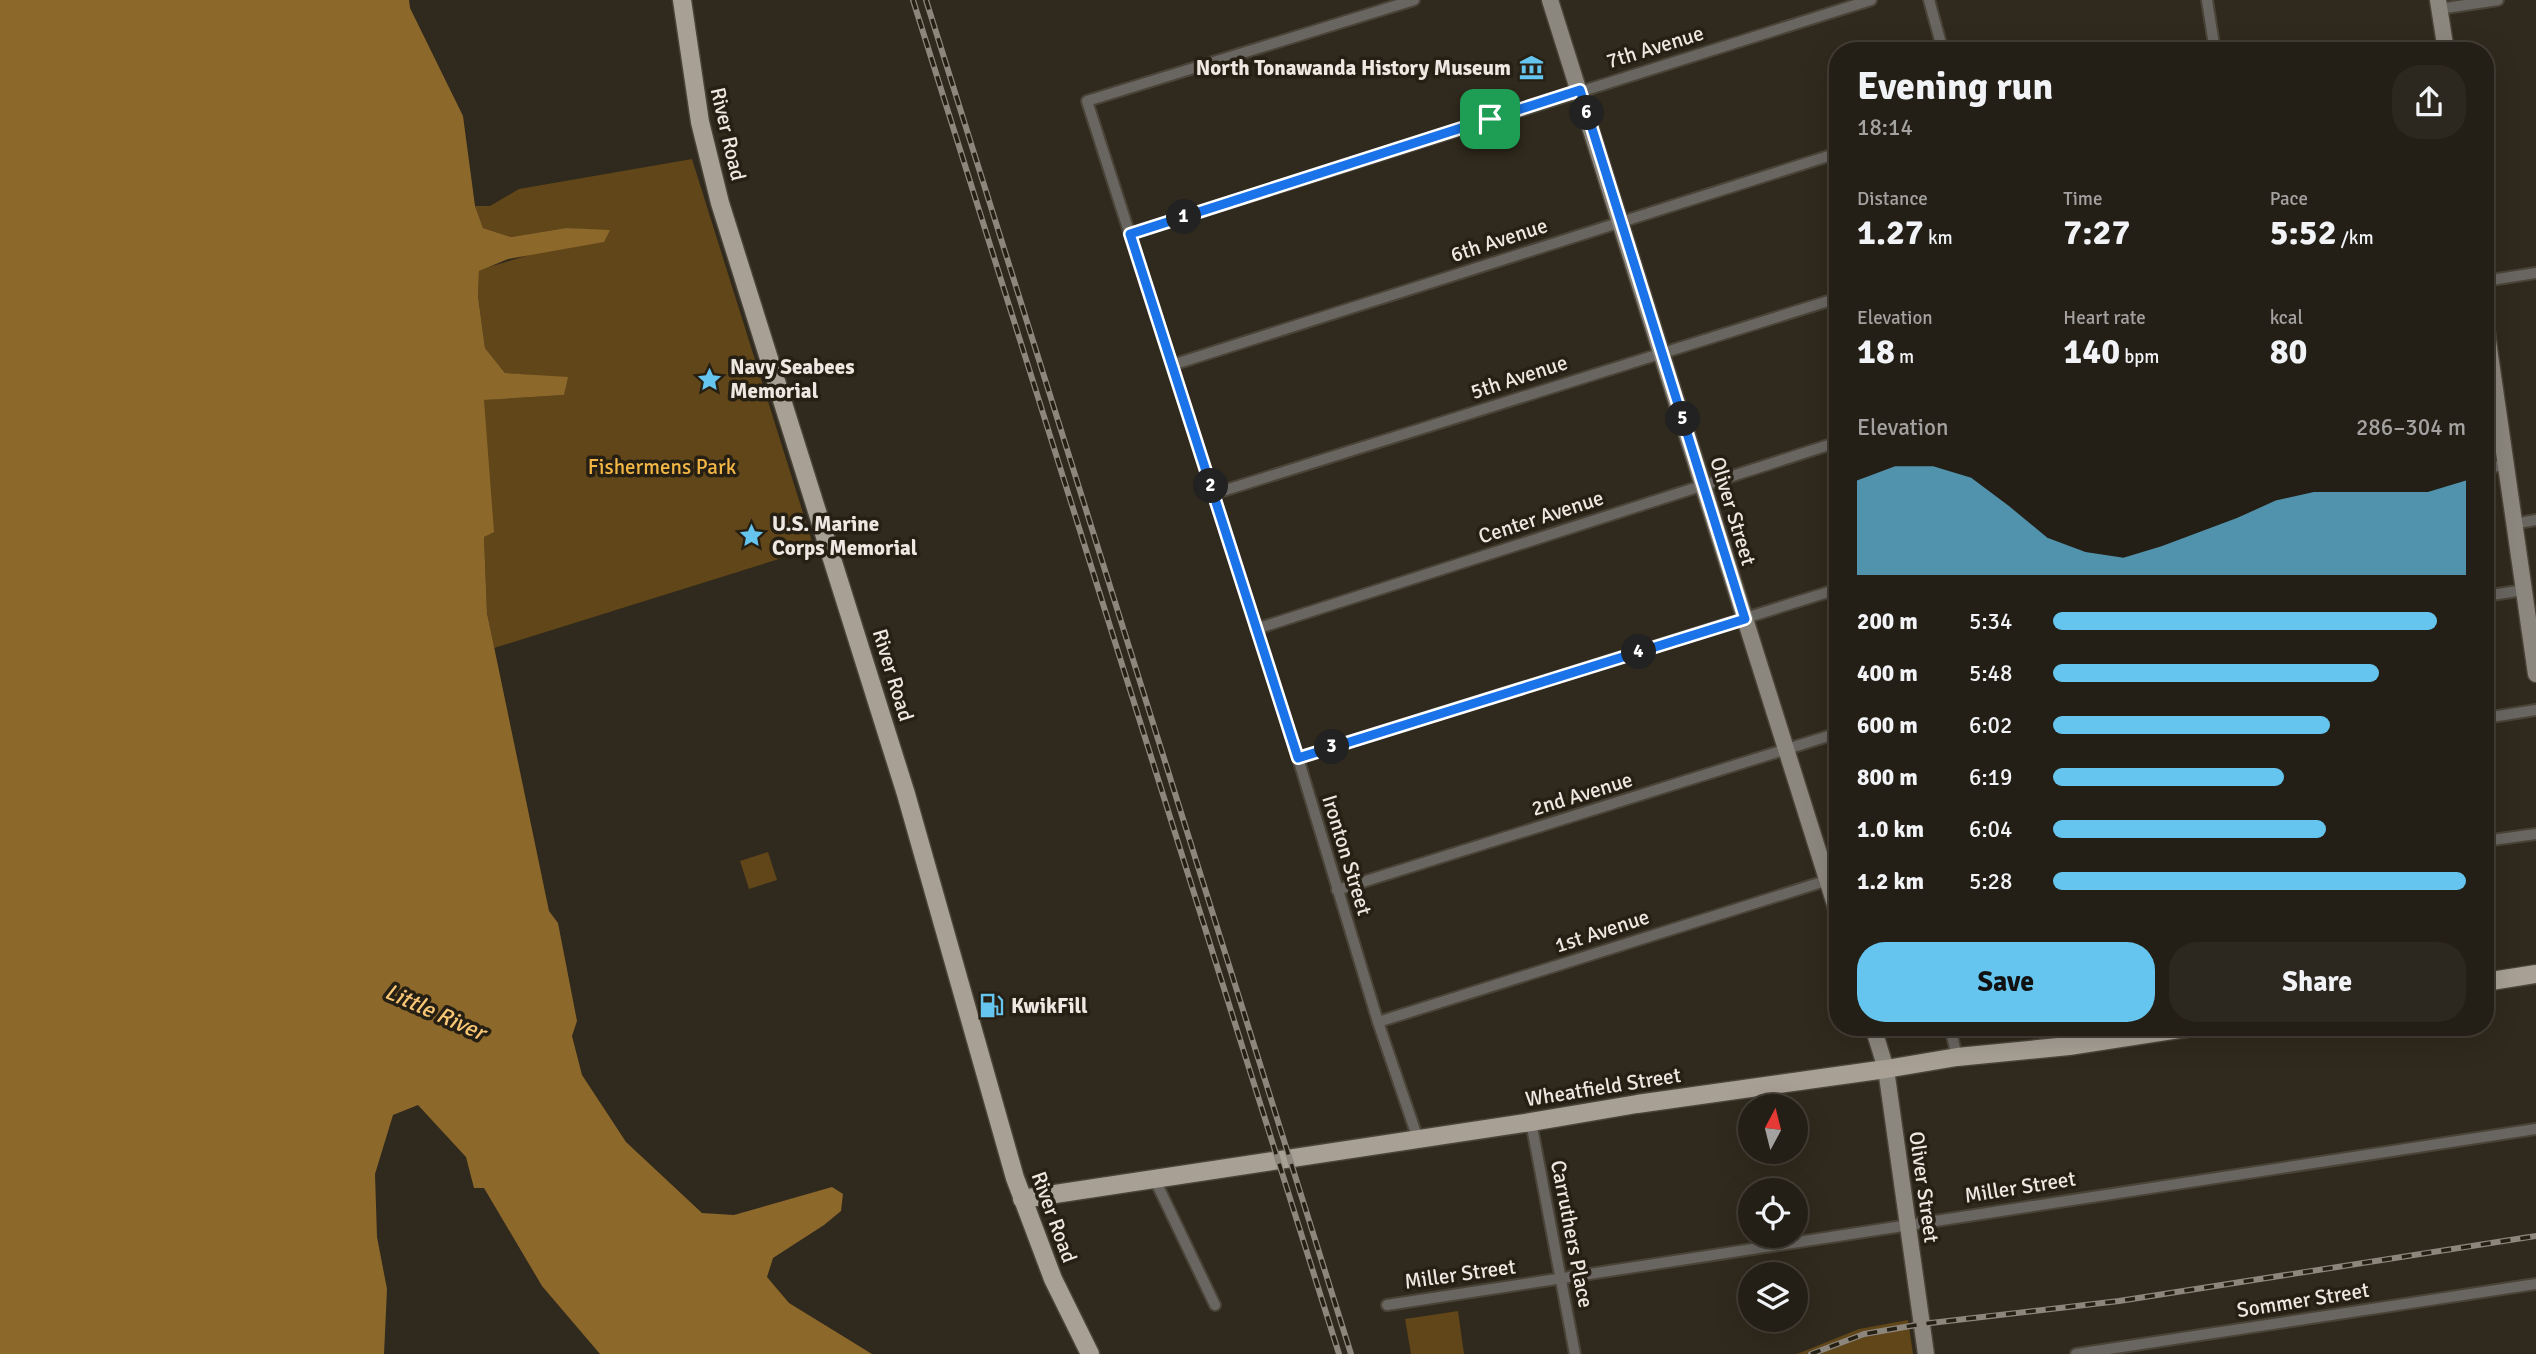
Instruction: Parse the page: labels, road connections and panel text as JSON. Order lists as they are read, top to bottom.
{
  "streets": {
    "main road": ["River Road", "Oliver Street", "Wheatfield Street"],
    "street": [
      "7th Avenue",
      "6th Avenue",
      "5th Avenue",
      "Center Avenue",
      "2nd Avenue",
      "Ironton Street",
      "1st Avenue",
      "Miller Street",
      "Carruthers Place",
      "Sommer Street"
    ]
  },
  "crossings": [
    ["7th Avenue", "Oliver Street"],
    ["7th Avenue", "Ironton Street"],
    ["River Road", "Wheatfield Street"],
    ["6th Avenue", "Oliver Street"],
    ["6th Avenue", "Ironton Street"],
    ["5th Avenue", "Oliver Street"],
    ["5th Avenue", "Ironton Street"],
    ["Oliver Street", "Center Avenue"],
    ["Oliver Street", "2nd Avenue"],
    ["Oliver Street", "Wheatfield Street"],
    ["Oliver Street", "Miller Street"],
    ["Center Avenue", "Ironton Street"],
    ["2nd Avenue", "Ironton Street"],
    ["Ironton Street", "1st Avenue"],
    ["Ironton Street", "Wheatfield Street"],
    ["Wheatfield Street", "Carruthers Place"],
    ["Miller Street", "Carruthers Place"]
  ],
  "water": ["Little River"],
  "parks": ["Fishermens Park"],
  "places": {
    "museum": ["North Tonawanda History Museum"],
    "place": ["Navy Seabees Memorial", "U.S. Marine Corps Memorial"],
    "fuel station": ["KwikFill"]
  },
  "north": "top",
  "page": {
    "heading": ["Evening run", "18:14"],
    "pins": [
      "6",
      "1",
      "5",
      "2",
      "4",
      "3"
    ],
    "stats": [
      ["Distance", "1.27 km"],
      ["Time", "7:27"],
      ["Pace", "5:52 /km"],
      ["Elevation", "18 m"],
      ["Heart rate", "140 bpm"],
      ["kcal", "80"]
    ],
    "chart": ["Elevation", "286–304 m"],
    "list": [
      {
        "name": "200 m",
        "note": "5:34"
      },
      {
        "name": "400 m",
        "note": "5:48"
      },
      {
        "name": "600 m",
        "note": "6:02"
      },
      {
        "name": "800 m",
        "note": "6:19"
      },
      {
        "name": "1.0 km",
        "note": "6:04"
      },
      {
        "name": "1.2 km",
        "note": "5:28"
      }
    ],
    "buttons": ["Save", "Share"]
  }
}
